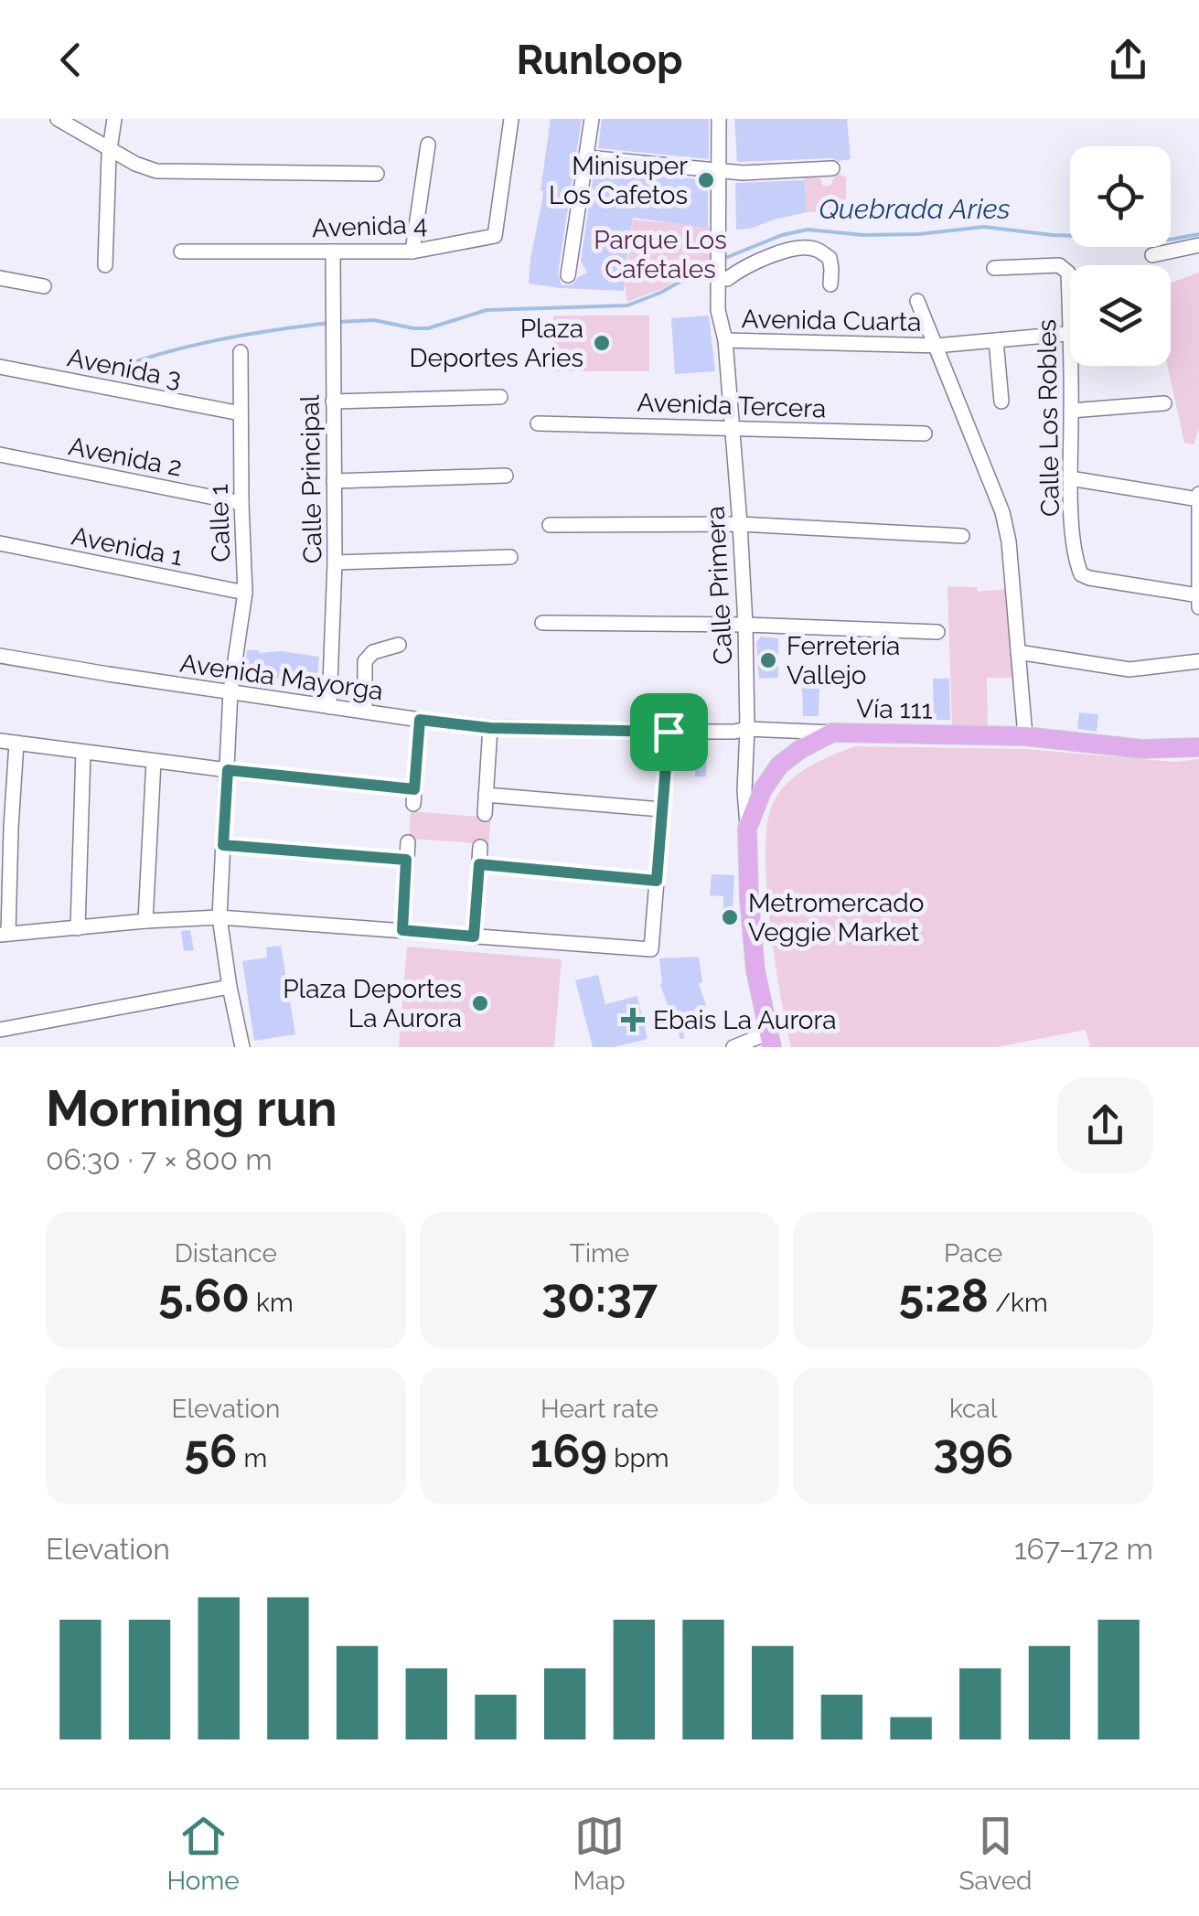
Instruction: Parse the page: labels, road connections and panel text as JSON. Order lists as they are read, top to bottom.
{
  "streets": {
    "main road": ["Vía 111"],
    "street": [
      "Avenida 4",
      "Avenida Cuarta",
      "Avenida 3",
      "Avenida Tercera",
      "Calle Los Robles",
      "Avenida 2",
      "Calle Principal",
      "Calle 1",
      "Avenida 1",
      "Calle Primera",
      "Avenida Mayorga"
    ]
  },
  "crossings": [
    ["Avenida 4", "Calle Principal"],
    ["Avenida Cuarta", "Calle Primera"],
    ["Avenida 3", "Calle 1"],
    ["Avenida Tercera", "Calle Primera"],
    ["Avenida 2", "Calle 1"],
    ["Calle Principal", "Avenida Mayorga"],
    ["Calle 1", "Avenida 1"],
    ["Calle 1", "Avenida Mayorga"],
    ["Calle Primera", "Avenida Mayorga"],
    ["Calle Primera", "Vía 111"],
    ["Avenida Mayorga", "Vía 111"]
  ],
  "water": ["Quebrada Aries"],
  "parks": ["Parque Los Cafetales"],
  "places": {
    "other": [
      "Minisuper Los Cafetos",
      "Plaza Deportes Aries",
      "Ferretería Vallejo",
      "Metromercado Veggie Market",
      "Plaza Deportes La Aurora"
    ],
    "health": ["Ebais La Aurora"]
  },
  "page": {
    "header": "Runloop",
    "heading": ["Morning run", "06:30 · 7 × 800 m"],
    "stats": [
      ["Distance", "5.60 km"],
      ["Time", "30:37"],
      ["Pace", "5:28 /km"],
      ["Elevation", "56 m"],
      ["Heart rate", "169 bpm"],
      ["kcal", "396"]
    ],
    "chart": ["Elevation", "167–172 m"],
    "tabs": ["Home", "Map", "Saved"]
  }
}
